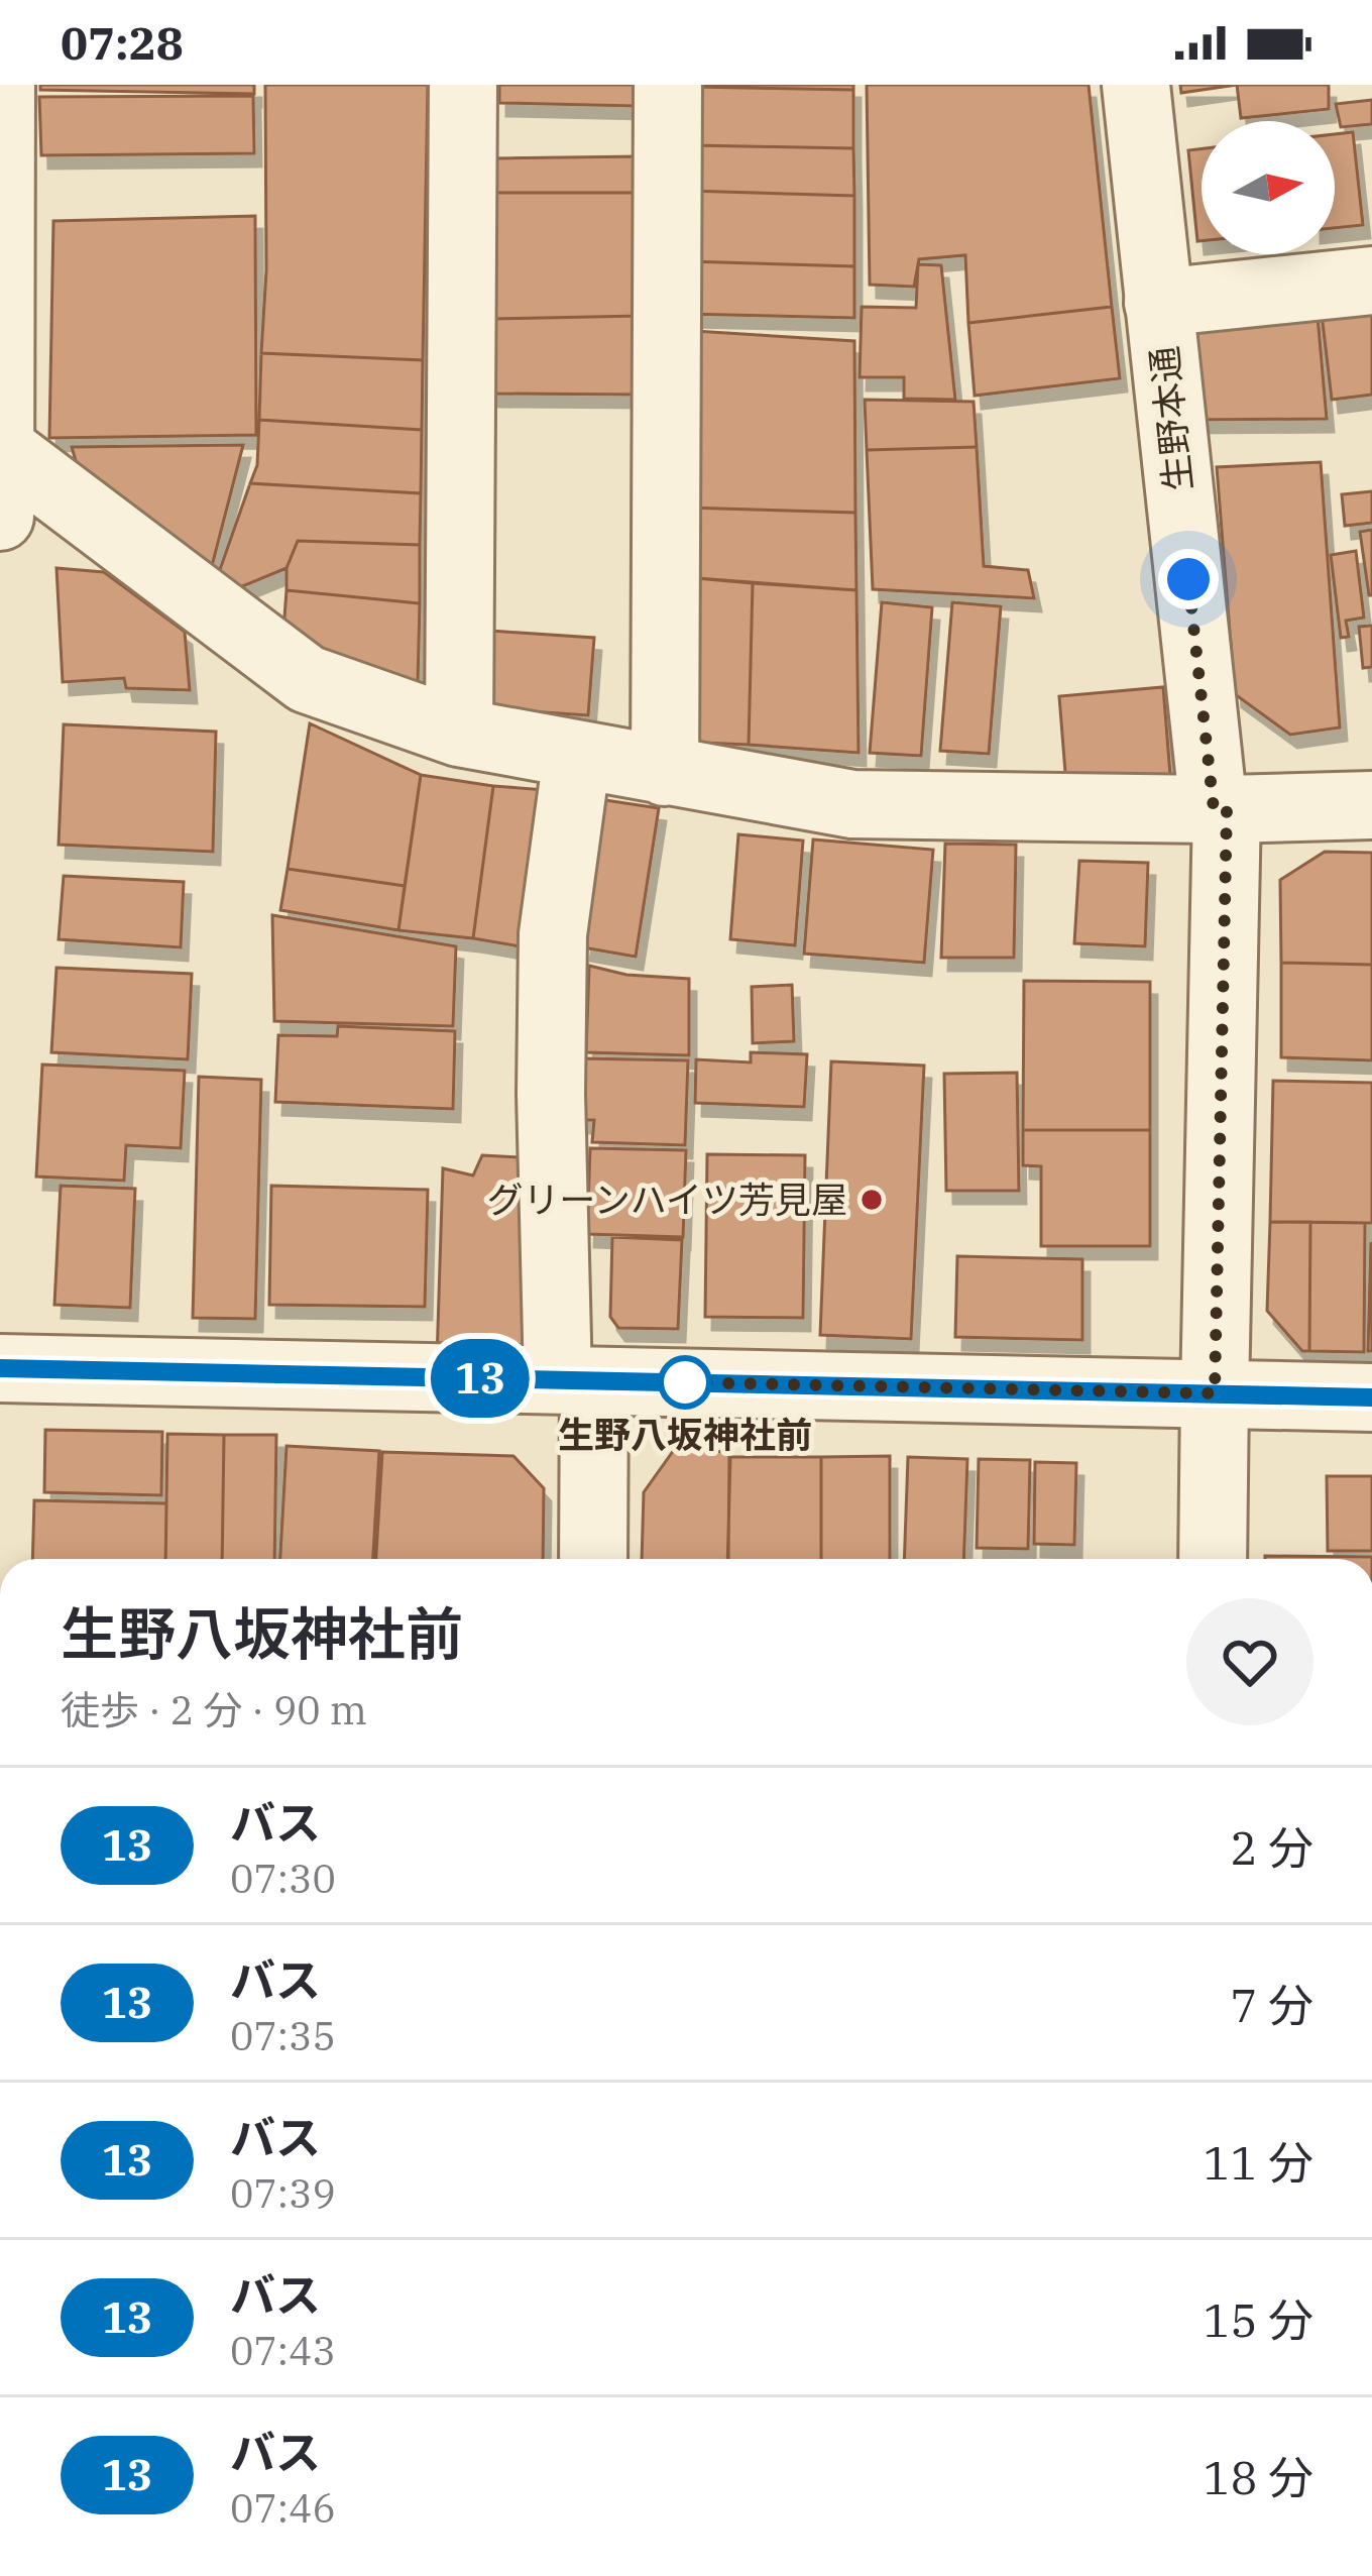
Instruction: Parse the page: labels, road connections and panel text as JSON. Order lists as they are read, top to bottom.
{
  "streets": {
    "street": ["生野本通"]
  },
  "places": ["グリーンハイツ芳見屋", "生野八坂神社前"],
  "lines": ["bus line 13"],
  "north": "right",
  "page": {
    "status": "07:28",
    "on_map": "13",
    "heading": ["生野八坂神社前", "徒歩 · 2 分 · 90 m"],
    "list": [
      {
        "mark": "13",
        "name": "バス",
        "note": "07:30",
        "value": "2 分"
      },
      {
        "mark": "13",
        "name": "バス",
        "note": "07:35",
        "value": "7 分"
      },
      {
        "mark": "13",
        "name": "バス",
        "note": "07:39",
        "value": "11 分"
      },
      {
        "mark": "13",
        "name": "バス",
        "note": "07:43",
        "value": "15 分"
      },
      {
        "mark": "13",
        "name": "バス",
        "note": "07:46",
        "value": "18 分"
      }
    ]
  }
}
